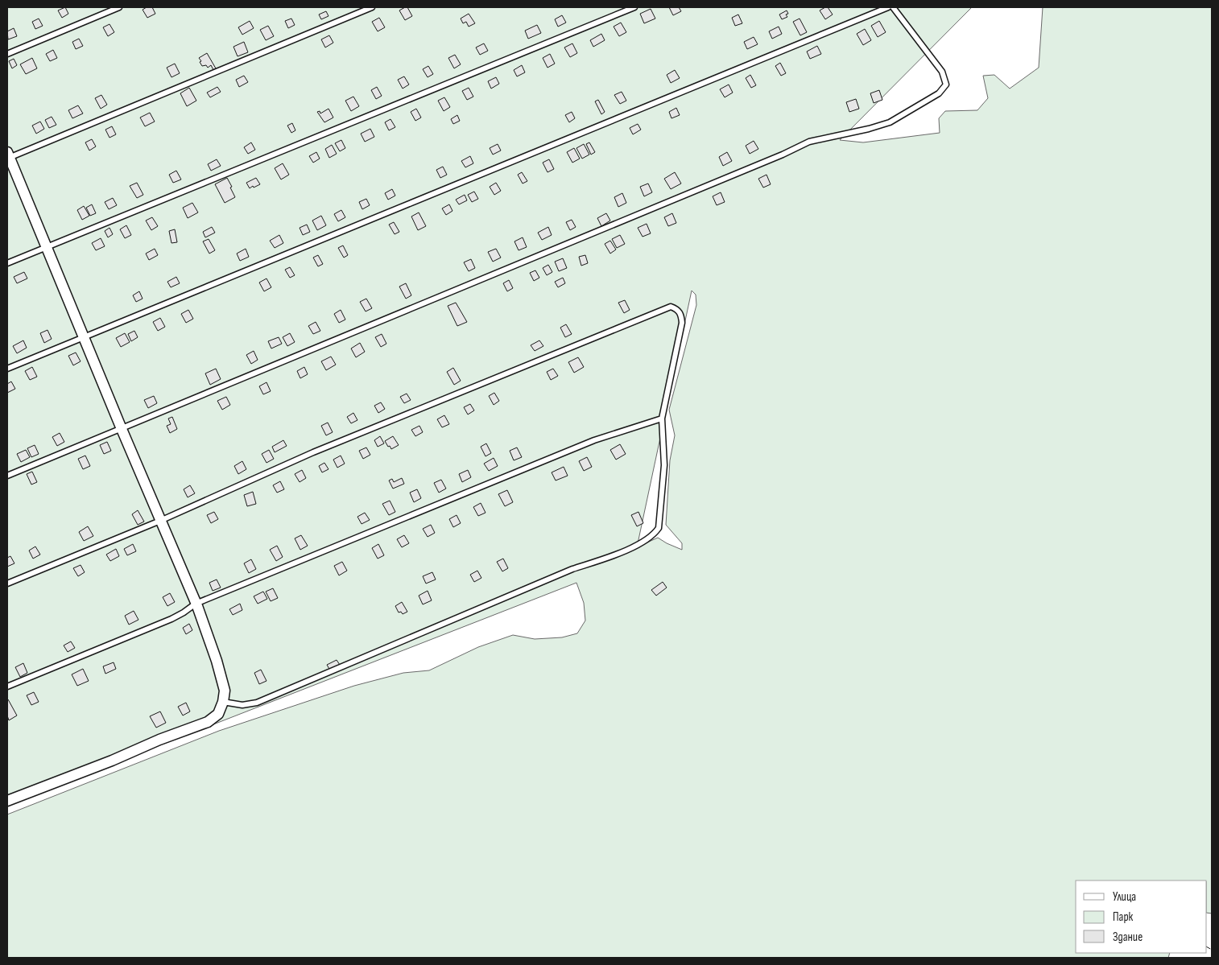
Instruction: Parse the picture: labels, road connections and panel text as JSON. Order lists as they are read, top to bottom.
{
  "legend": ["Улица", "Парк", "Здание"]
}
